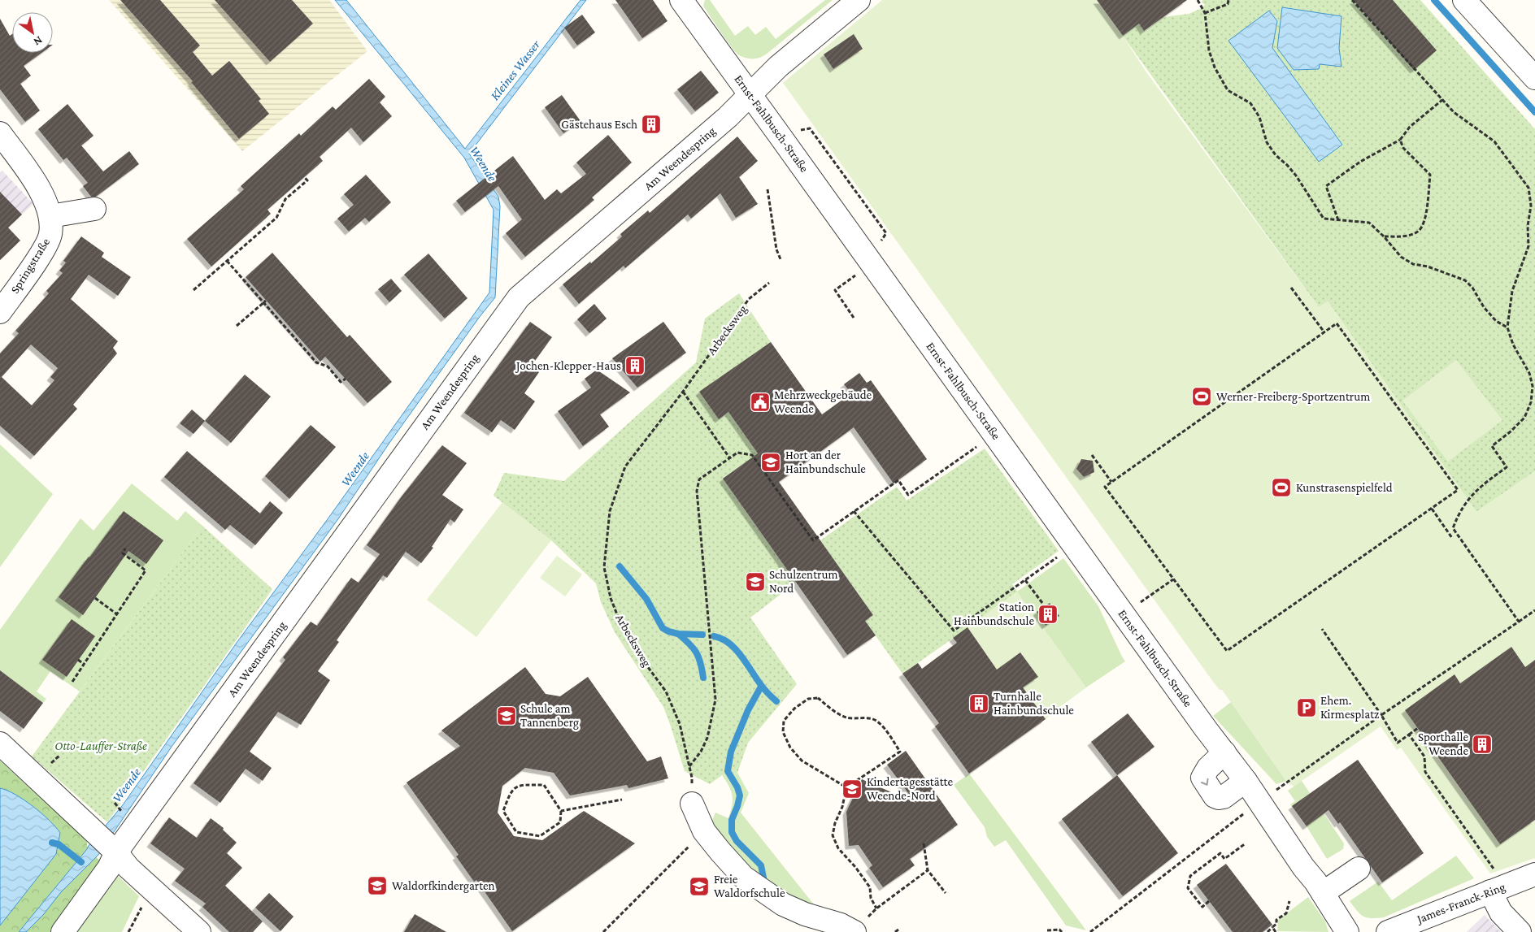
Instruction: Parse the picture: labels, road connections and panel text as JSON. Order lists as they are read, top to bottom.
{
  "streets": {
    "street": [
      "Ernst-Fahlbusch-Straße",
      "Am Weendespring",
      "Springstraße",
      "James-Franck-Ring"
    ],
    "path": ["Arbecksweg"]
  },
  "crossings": [
    ["Ernst-Fahlbusch-Straße", "Am Weendespring"]
  ],
  "water": ["Kleines Wasser", "Weende"],
  "parks": ["Otto-Lauffer-Straße"],
  "places": {
    "building": [
      "Gästehaus Esch",
      "Jochen-Klepper-Haus",
      "Station Hainbundschule",
      "Turnhalle Hainbundschule",
      "Sporthalle Weende"
    ],
    "sports": ["Werner-Freiberg-Sportzentrum", "Kunstrasenspielfeld"],
    "public building": ["Mehrzweckgebäude Weende"],
    "school or university": [
      "Hort an der Hainbundschule",
      "Schulzentrum Nord",
      "Schule am Tannenberg",
      "Kindertagesstätte Weende-Nord",
      "Waldorfkindergarten",
      "Freie Waldorfschule"
    ],
    "parking": ["Ehem. Kirmesplatz"]
  },
  "north": "bottom right"
}
